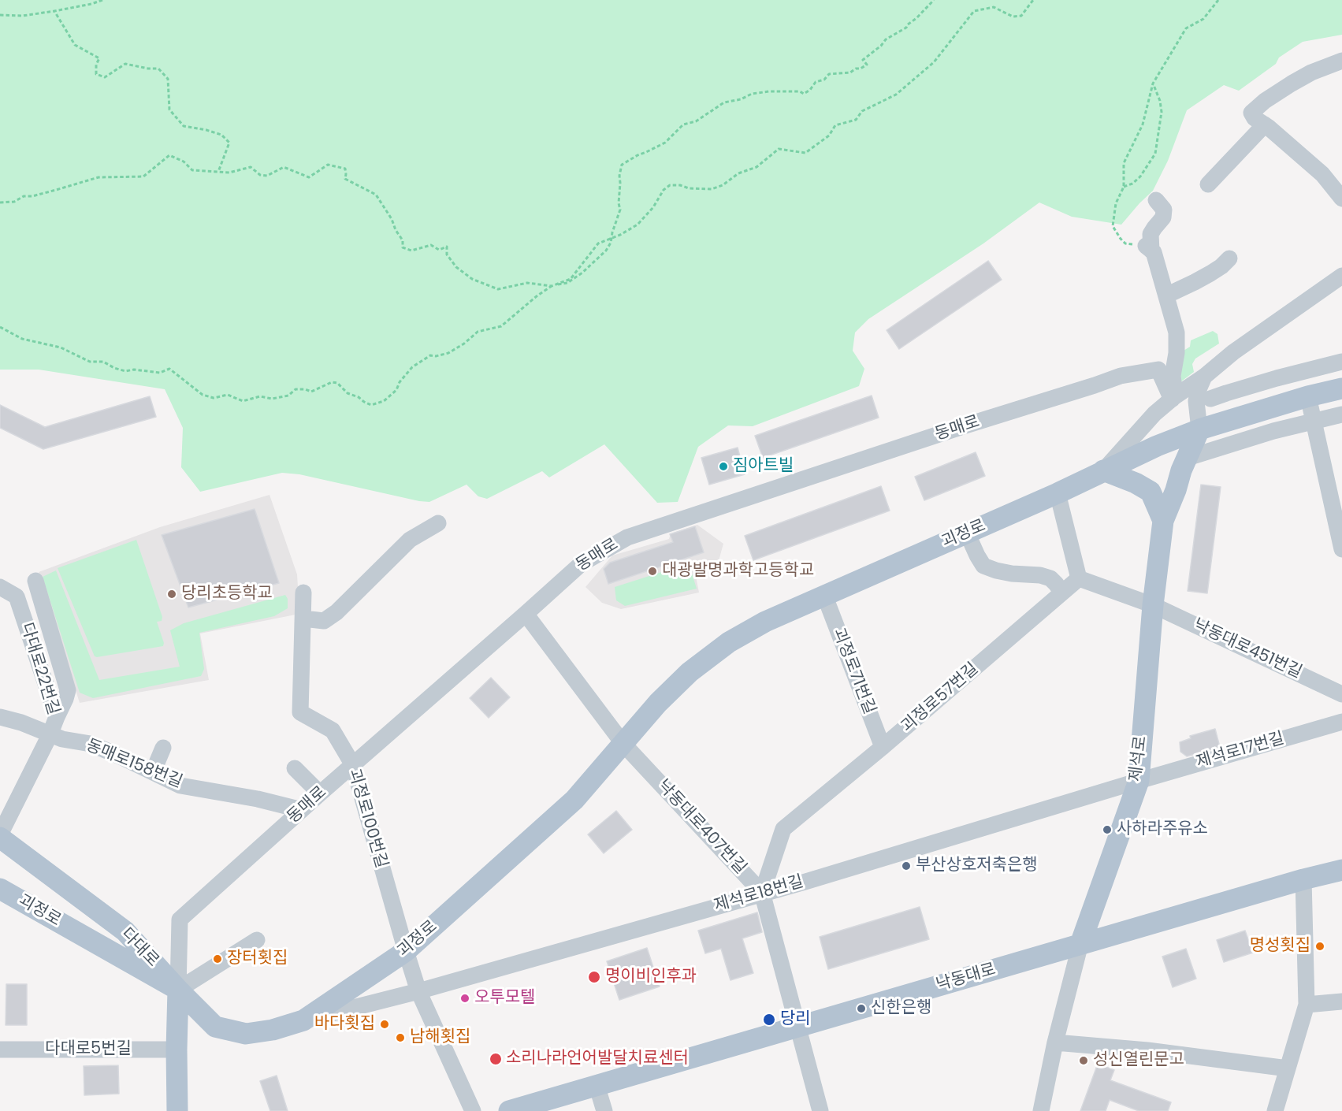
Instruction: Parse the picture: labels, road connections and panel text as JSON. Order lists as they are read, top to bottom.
{
  "streets": {
    "main road": [
      "괴정로",
      "제석로",
      "다대로",
      "낙동대로"
    ],
    "street": [
      "동매로",
      "낙동대로451번길",
      "다대로22번길",
      "괴정로71번길",
      "괴정로57번길",
      "제석로17번길",
      "동매로158번길",
      "괴정로100번길",
      "낙동대로407번길",
      "제석로18번길",
      "다대로5번길"
    ]
  },
  "crossings": [
    ["동매로", "괴정로"],
    ["동매로", "동매로158번길"],
    ["동매로", "괴정로100번길"],
    ["동매로", "다대로"],
    ["괴정로", "괴정로71번길"],
    ["괴정로", "제석로"],
    ["괴정로", "괴정로100번길"],
    ["괴정로", "낙동대로407번길"],
    ["괴정로", "제석로18번길"],
    ["괴정로", "다대로"],
    ["낙동대로451번길", "괴정로57번길"],
    ["낙동대로451번길", "제석로"],
    ["다대로22번길", "동매로158번길"],
    ["다대로22번길", "다대로"],
    ["괴정로71번길", "괴정로57번길"],
    ["괴정로57번길", "낙동대로407번길"],
    ["괴정로57번길", "제석로18번길"],
    ["제석로17번길", "제석로"],
    ["제석로17번길", "제석로18번길"],
    ["제석로", "제석로18번길"],
    ["제석로", "낙동대로"],
    ["낙동대로407번길", "제석로18번길"],
    ["낙동대로407번길", "낙동대로"]
  ],
  "places": [
    "짐아트빌",
    "대광발명과학고등학교",
    "당리초등학교",
    "사하라주유소",
    "부산상호저축은행",
    "명성횟집",
    "장터횟집",
    "명이비인후과",
    "오투모텔",
    "신한은행",
    "당리",
    "바다횟집",
    "남해횟집",
    "소리나라언어발달치료센터",
    "성신열린문고"
  ]
}
